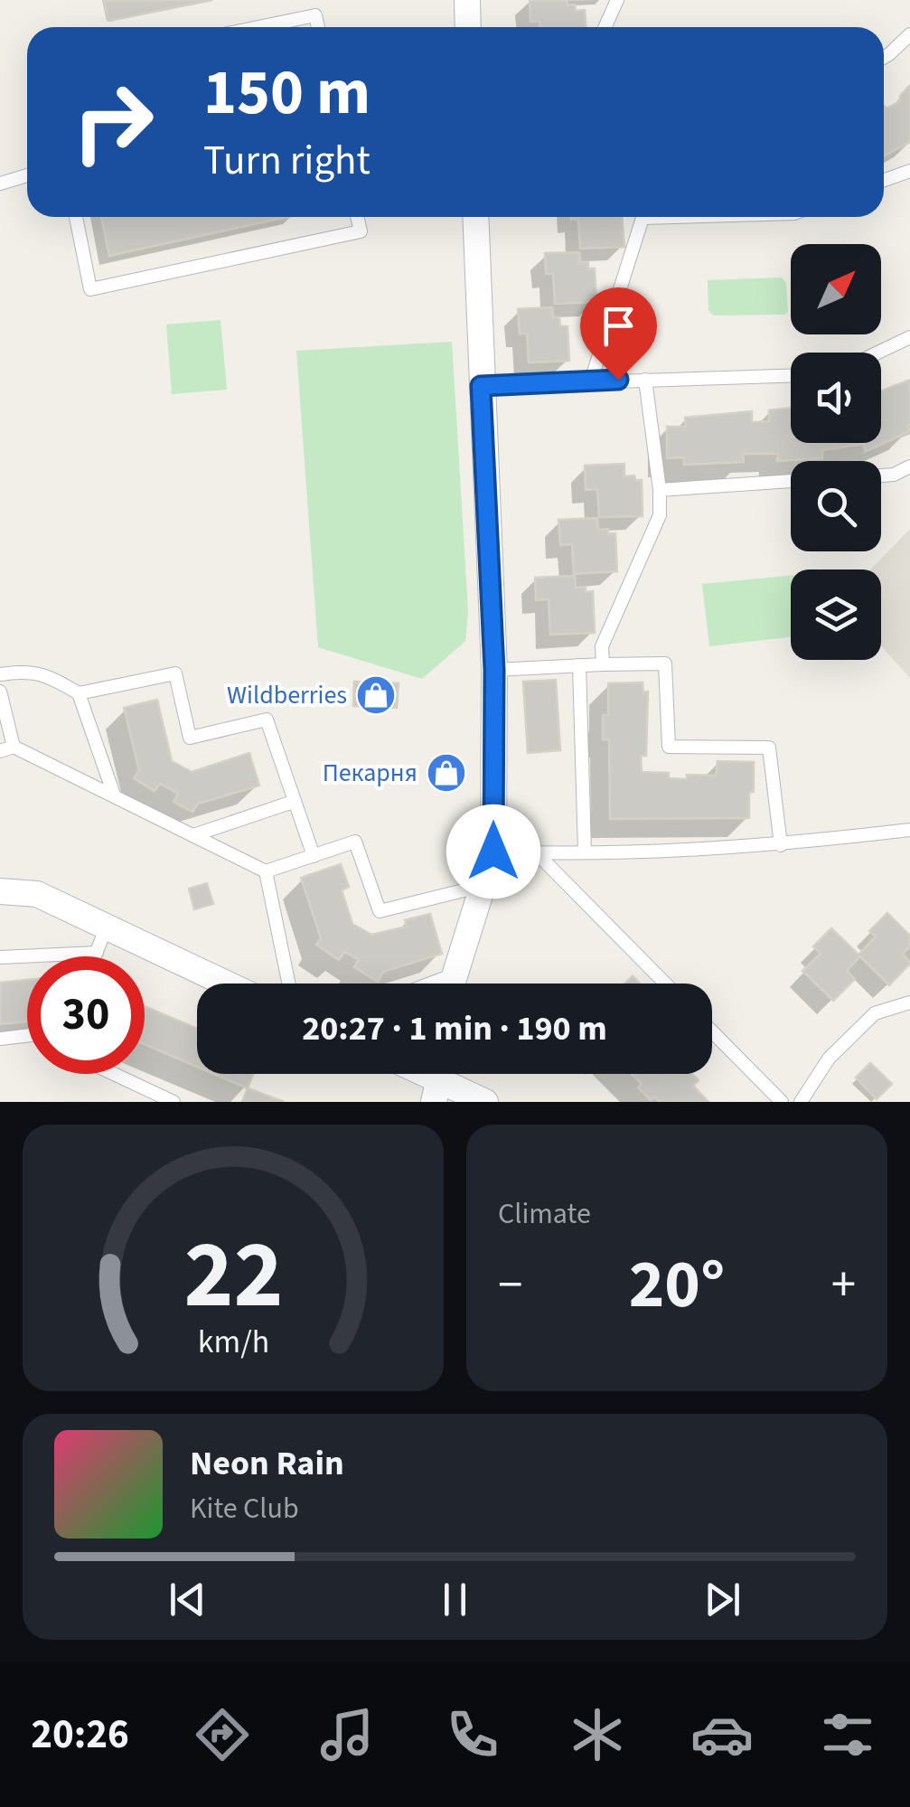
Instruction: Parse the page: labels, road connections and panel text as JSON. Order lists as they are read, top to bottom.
{
  "places": {
    "shop": ["Wildberries", "Пекарня"]
  },
  "north": "top right",
  "page": {
    "turn": ["150 m", "Turn right"],
    "limit": "30",
    "trip": "20:27 · 1 min · 190 m",
    "tile": "Climate",
    "heat": ["−", "20°", "+"],
    "song": ["Neon Rain", "Kite Club"],
    "tabs": "20:26",
    "gauge": ["22", "km/h"]
  }
}
